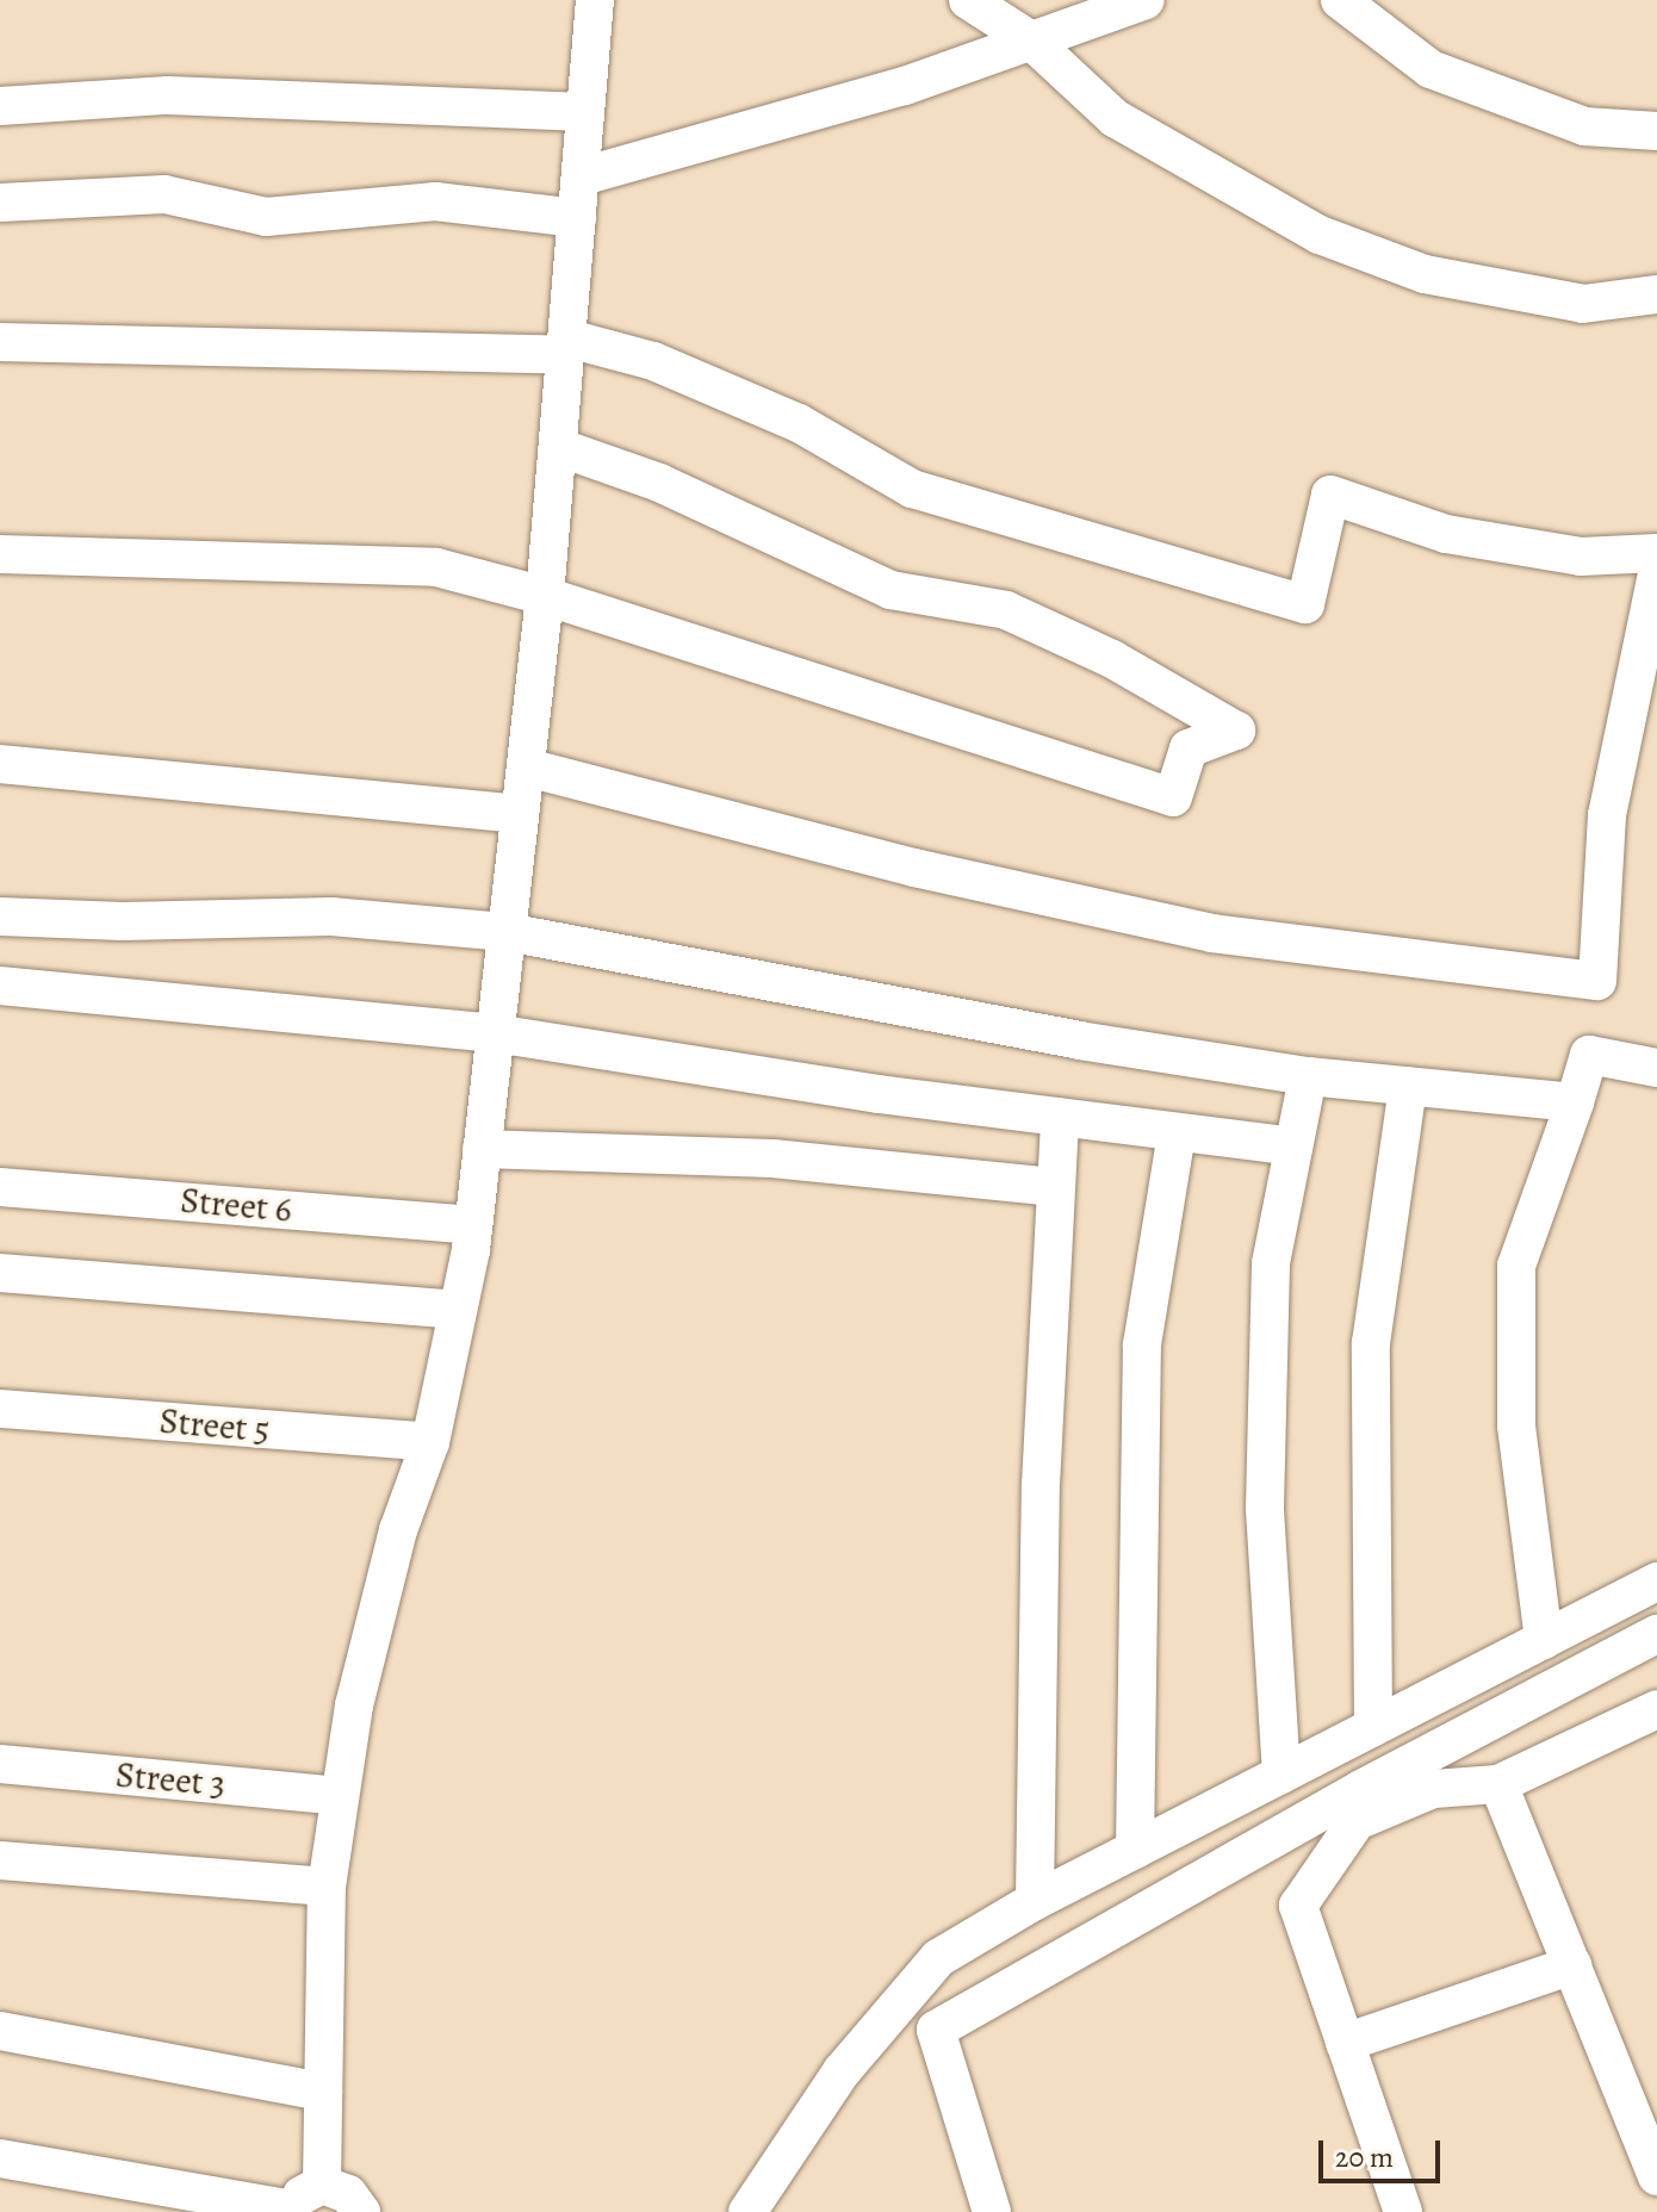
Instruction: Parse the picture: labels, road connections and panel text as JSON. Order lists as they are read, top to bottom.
{
  "streets": {
    "street": ["Street 6", "Street 5", "Street 3"]
  },
  "scale_bar": "20 m"
}
